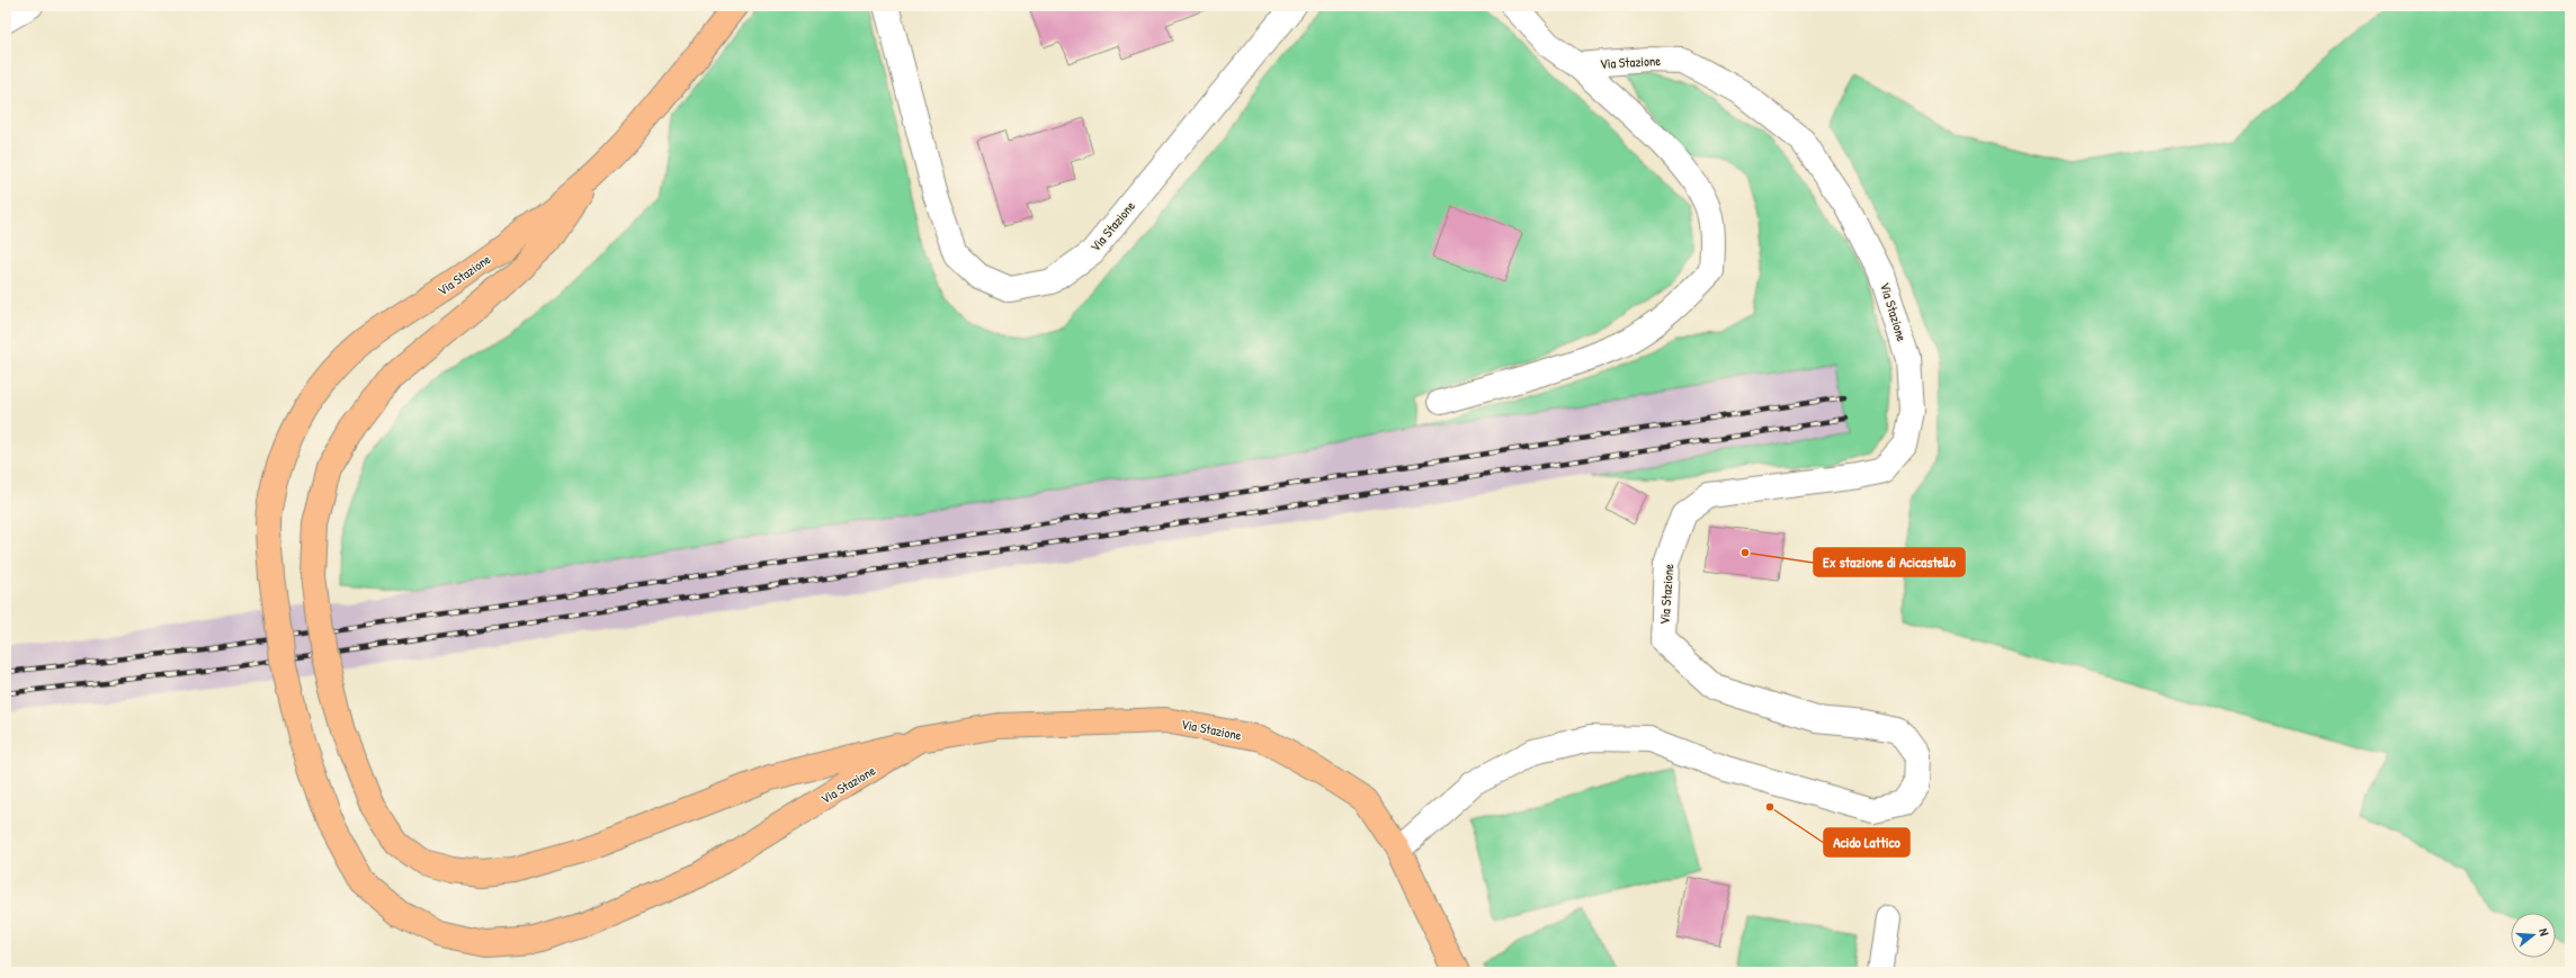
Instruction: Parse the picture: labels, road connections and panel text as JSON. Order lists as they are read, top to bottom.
{
  "streets": {
    "main road": ["Via Stazione"]
  },
  "places": ["Ex stazione di Acicastello", "Acido Lattico"],
  "north": "right"
}
